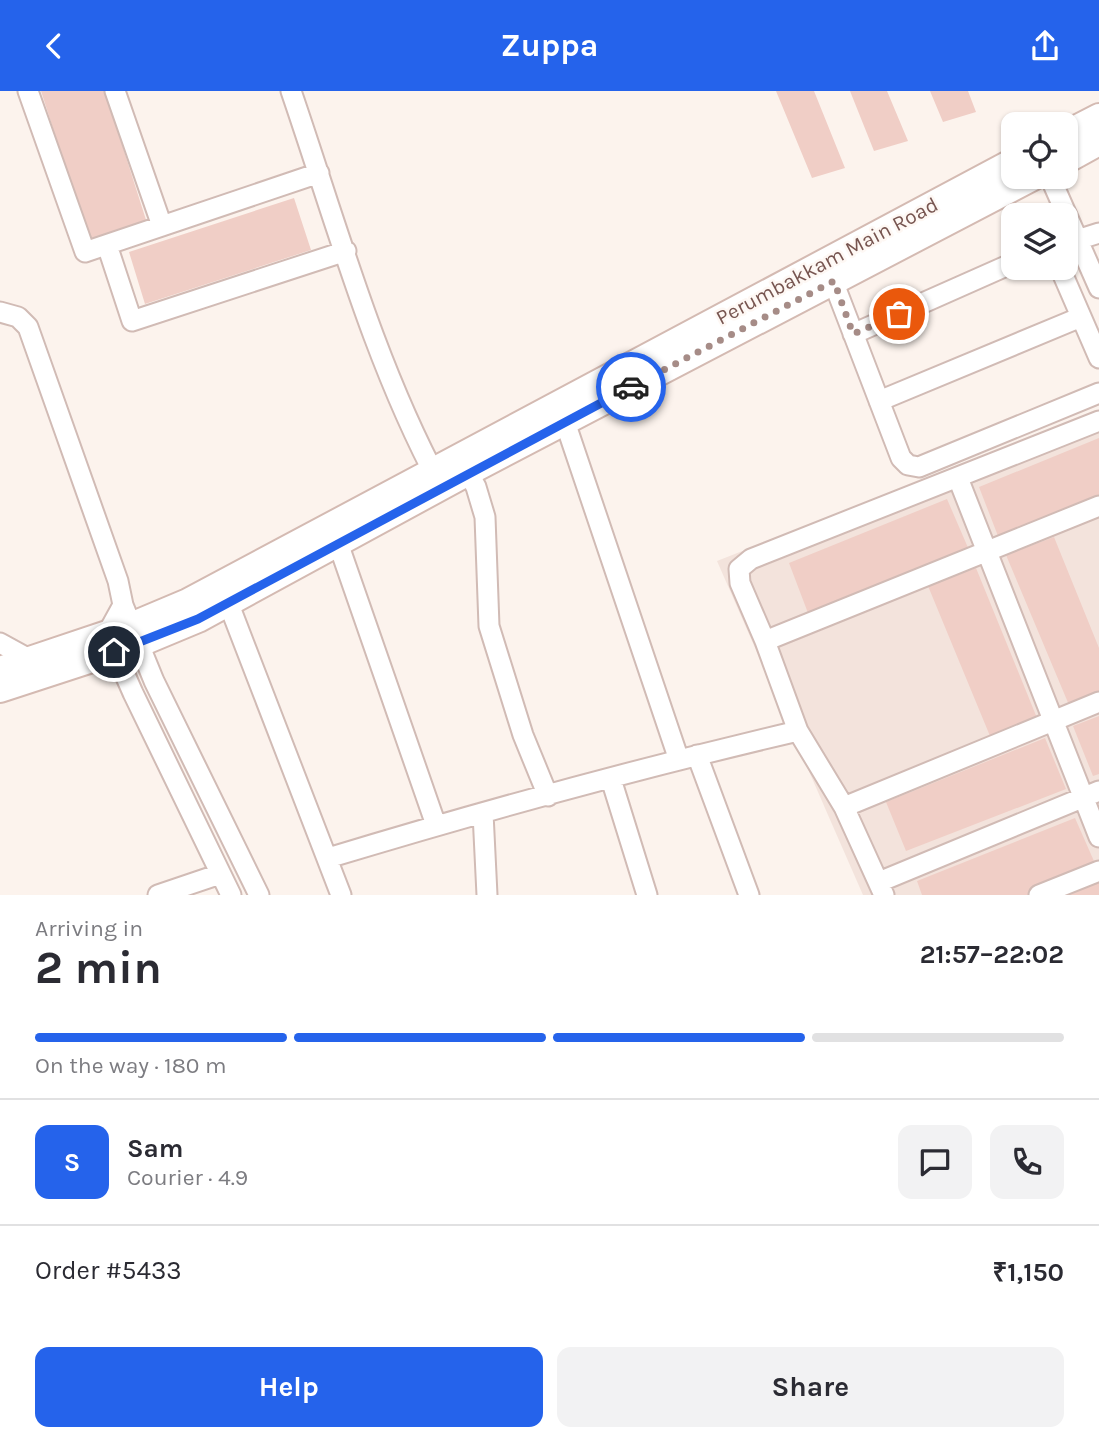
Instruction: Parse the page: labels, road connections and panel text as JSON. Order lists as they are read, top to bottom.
{
  "streets": {
    "street": ["Perumbakkam Main Road"]
  },
  "page": {
    "header": "Zuppa",
    "heading": ["2 min", "Arriving in", "21:57–22:02"],
    "panel": [
      "Sam",
      "Courier · 4.9",
      "Order #5433",
      "₹1,150"
    ],
    "bar": "On the way · 180 m",
    "round": "S",
    "buttons": ["Help", "Share"]
  }
}
